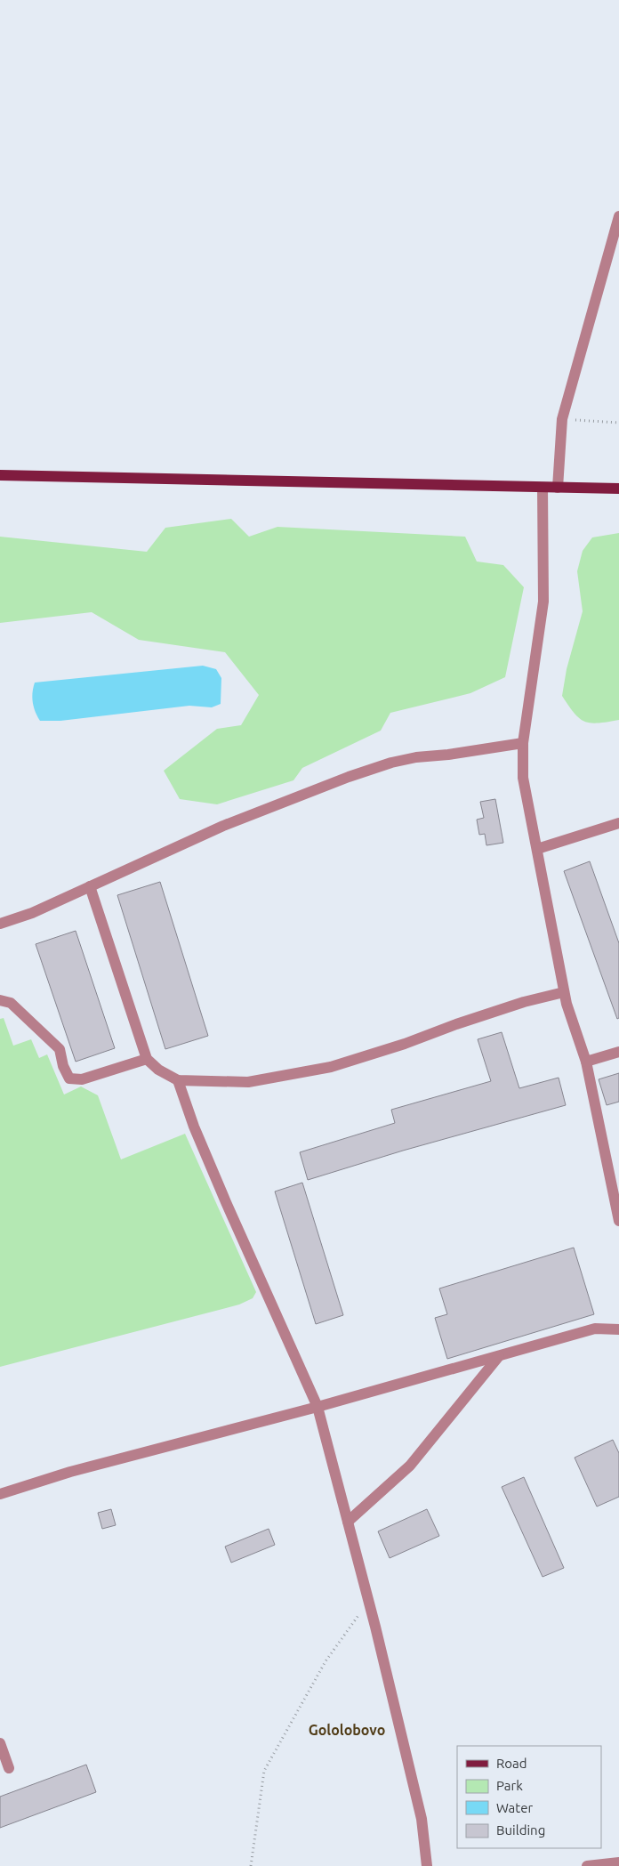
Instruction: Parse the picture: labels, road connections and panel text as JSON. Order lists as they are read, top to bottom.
{
  "districts": ["Gololobovo"],
  "legend": [
    "Road",
    "Park",
    "Water",
    "Building"
  ]
}
